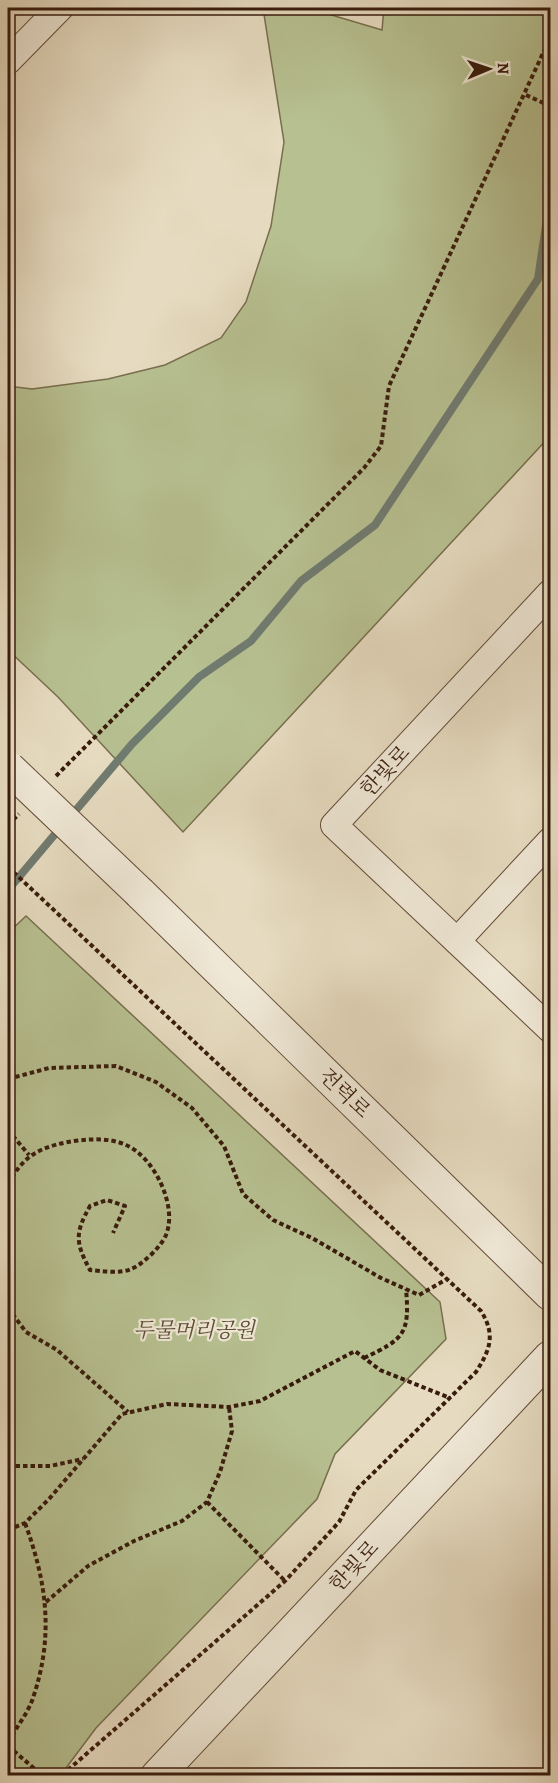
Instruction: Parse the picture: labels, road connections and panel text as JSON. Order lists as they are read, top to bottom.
{
  "streets": {
    "street": ["한빛로", "전력로"]
  },
  "parks": ["두물머리공원"],
  "north": "right"
}
